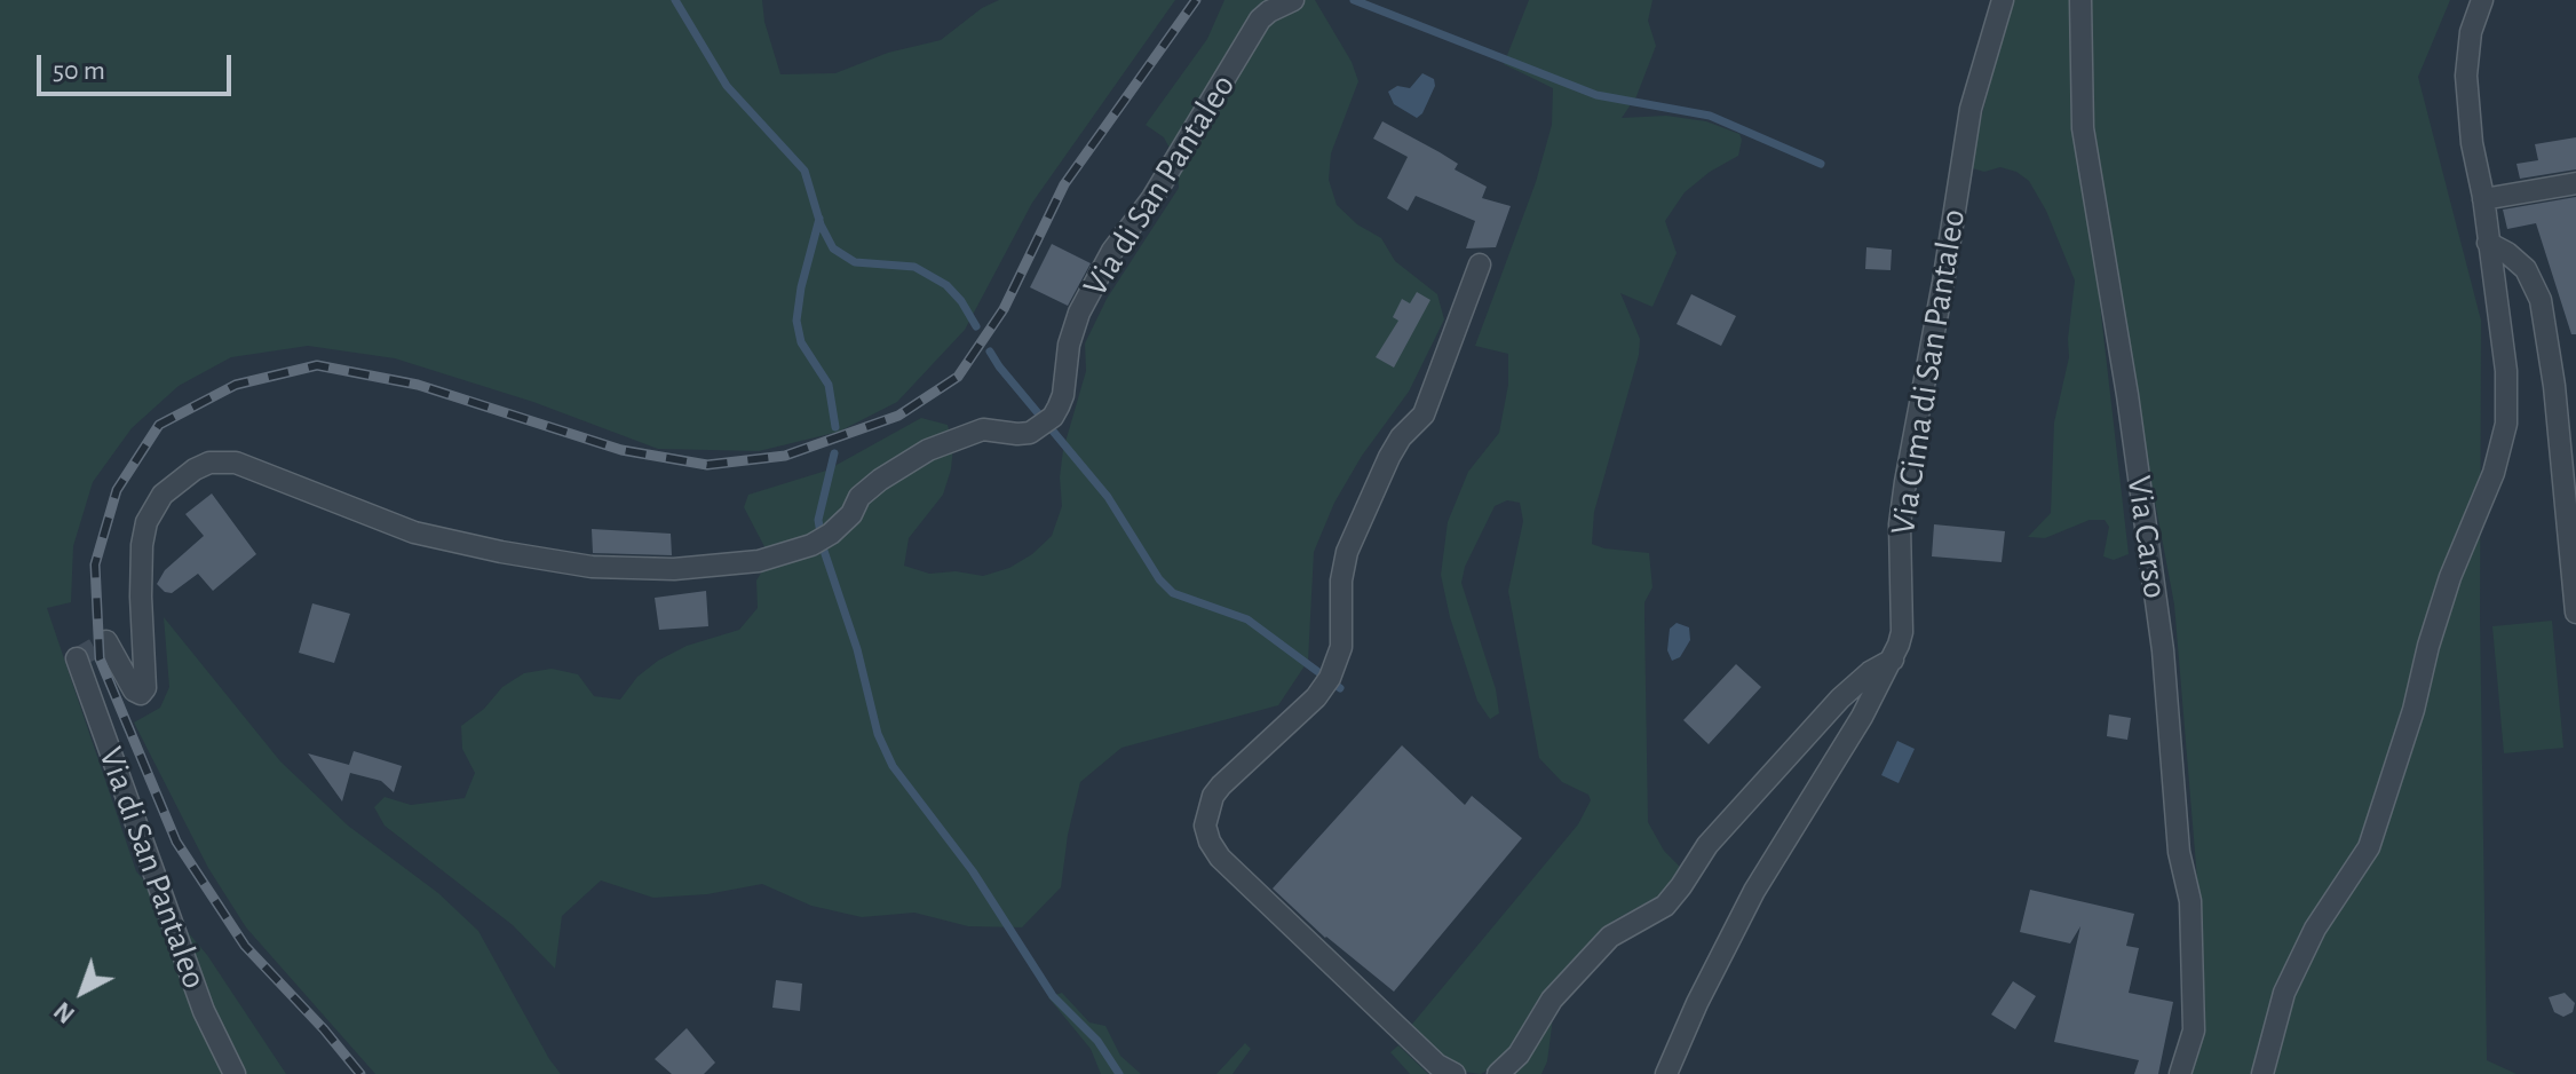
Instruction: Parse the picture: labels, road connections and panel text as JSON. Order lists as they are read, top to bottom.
{
  "streets": {
    "street": ["Via di San Pantaleo", "Via Cima di San Pantaleo", "Via Carso"]
  },
  "scale_bar": "50 m",
  "north": "bottom left"
}
